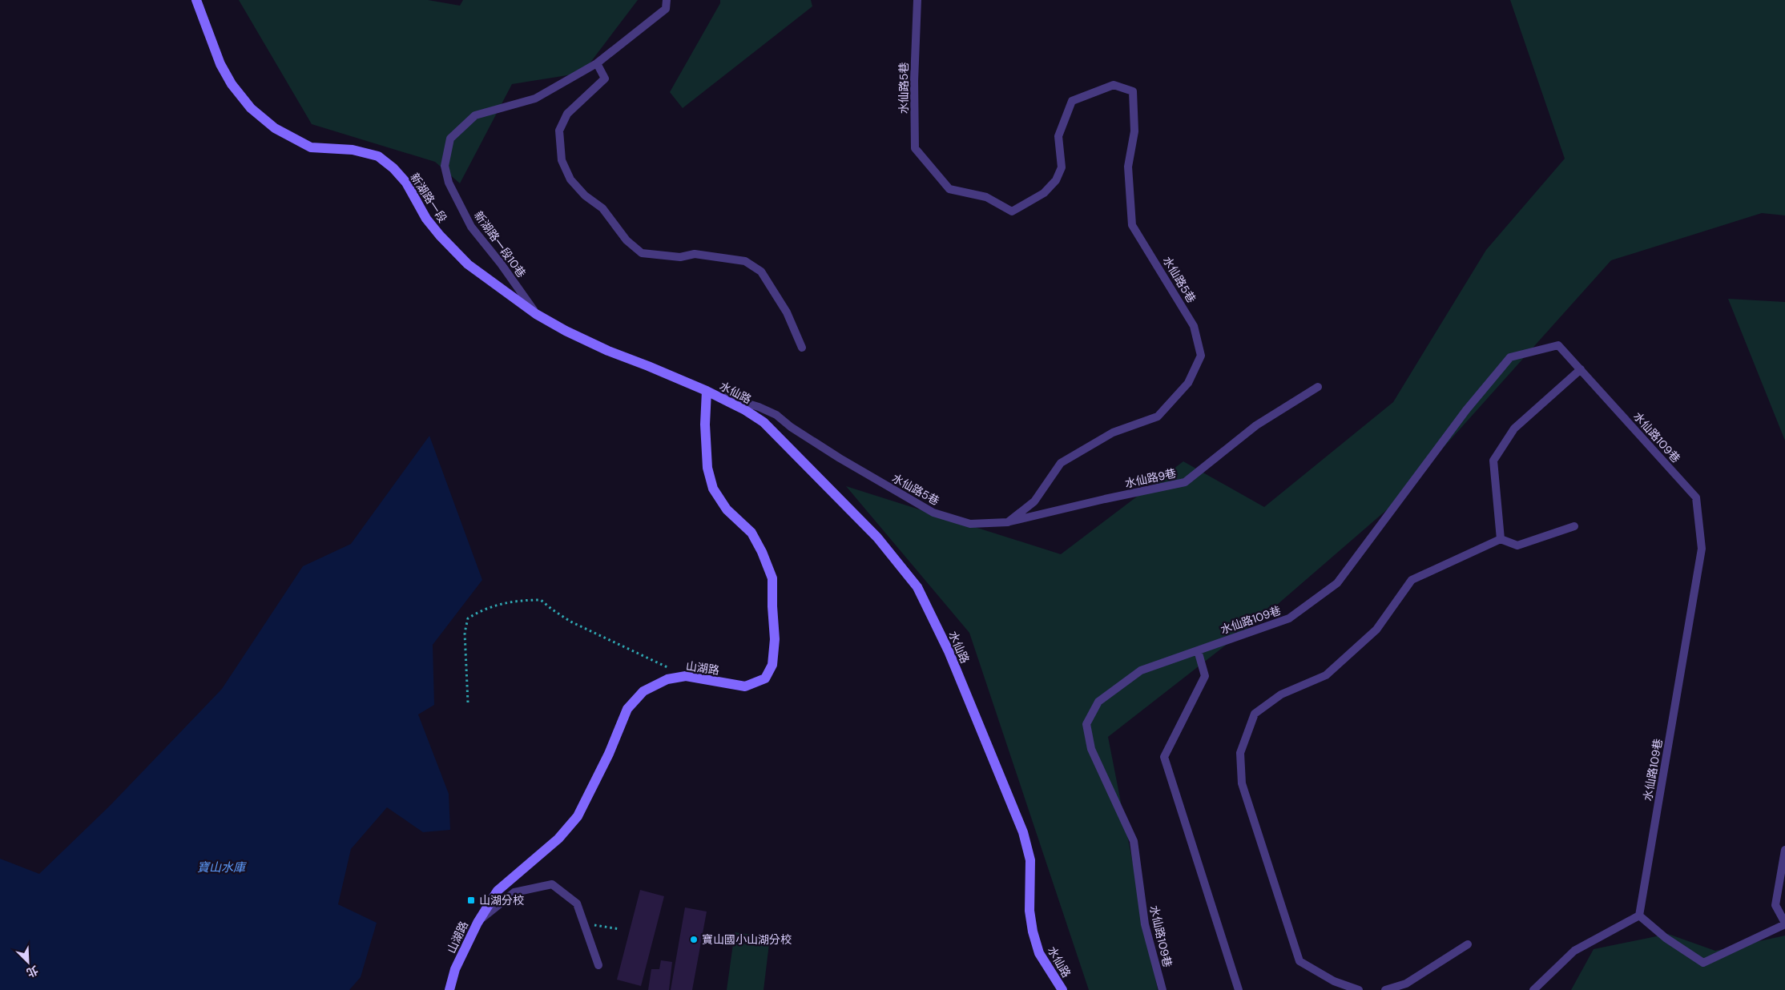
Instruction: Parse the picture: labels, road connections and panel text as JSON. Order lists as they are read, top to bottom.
{
  "streets": {
    "street": ["新湖路一段", "水仙路", "山湖路"],
    "lane": [
      "水仙路5巷",
      "新湖路一段10巷",
      "水仙路109巷",
      "水仙路9巷"
    ]
  },
  "crossings": [
    ["水仙路5巷", "新湖路一段"],
    ["水仙路5巷", "水仙路"],
    ["水仙路5巷", "水仙路9巷"],
    ["水仙路5巷", "山湖路"],
    ["新湖路一段", "新湖路一段10巷"],
    ["新湖路一段", "水仙路"],
    ["新湖路一段", "山湖路"],
    ["水仙路", "山湖路"]
  ],
  "water": ["寶山水庫"],
  "places": {
    "transit": ["山湖分校"],
    "other": ["寶山國小山湖分校"]
  },
  "north": "bottom right"
}
